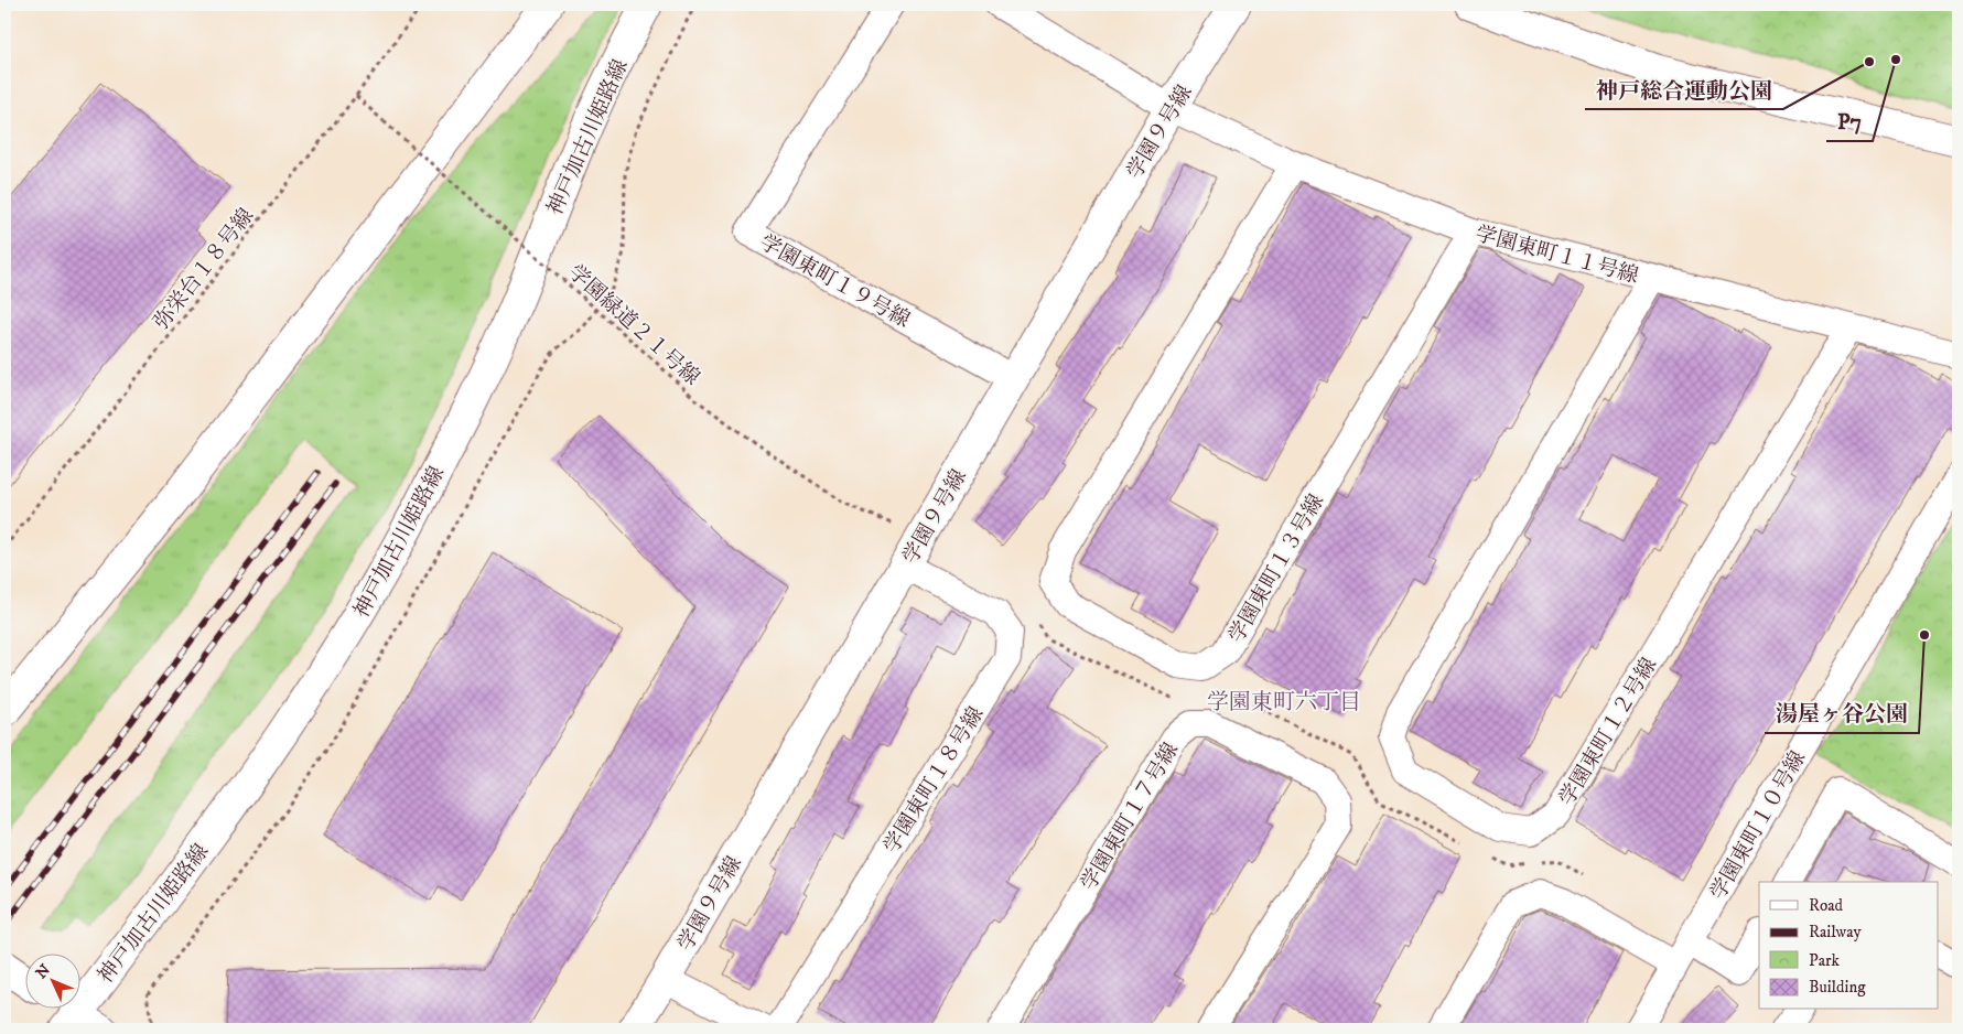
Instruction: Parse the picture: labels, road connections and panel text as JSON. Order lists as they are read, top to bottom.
{
  "streets": {
    "main road": ["学園９号線", "神戸加古川姫路線"],
    "street": [
      "学園東町１１号線",
      "学園東町１９号線",
      "学園東町１３号線",
      "学園東町１２号線",
      "学園東町１８号線",
      "学園東町１７号線",
      "学園東町１０号線"
    ],
    "path": ["弥栄台１８号線", "学園緑道２１号線"]
  },
  "crossings": [
    ["学園９号線", "学園東町１１号線"],
    ["学園９号線", "学園東町１９号線"],
    ["学園９号線", "学園緑道２１号線"],
    ["学園９号線", "学園東町１８号線"],
    ["学園東町１１号線", "学園東町１３号線"],
    ["学園東町１１号線", "学園東町１２号線"],
    ["弥栄台１８号線", "学園緑道２１号線"]
  ],
  "districts": ["学園東町六丁目"],
  "places": ["P7", "神戸総合運動公園", "湯屋ヶ谷公園"],
  "legend": [
    "Road",
    "Railway",
    "Park",
    "Building"
  ],
  "north": "top left"
}
